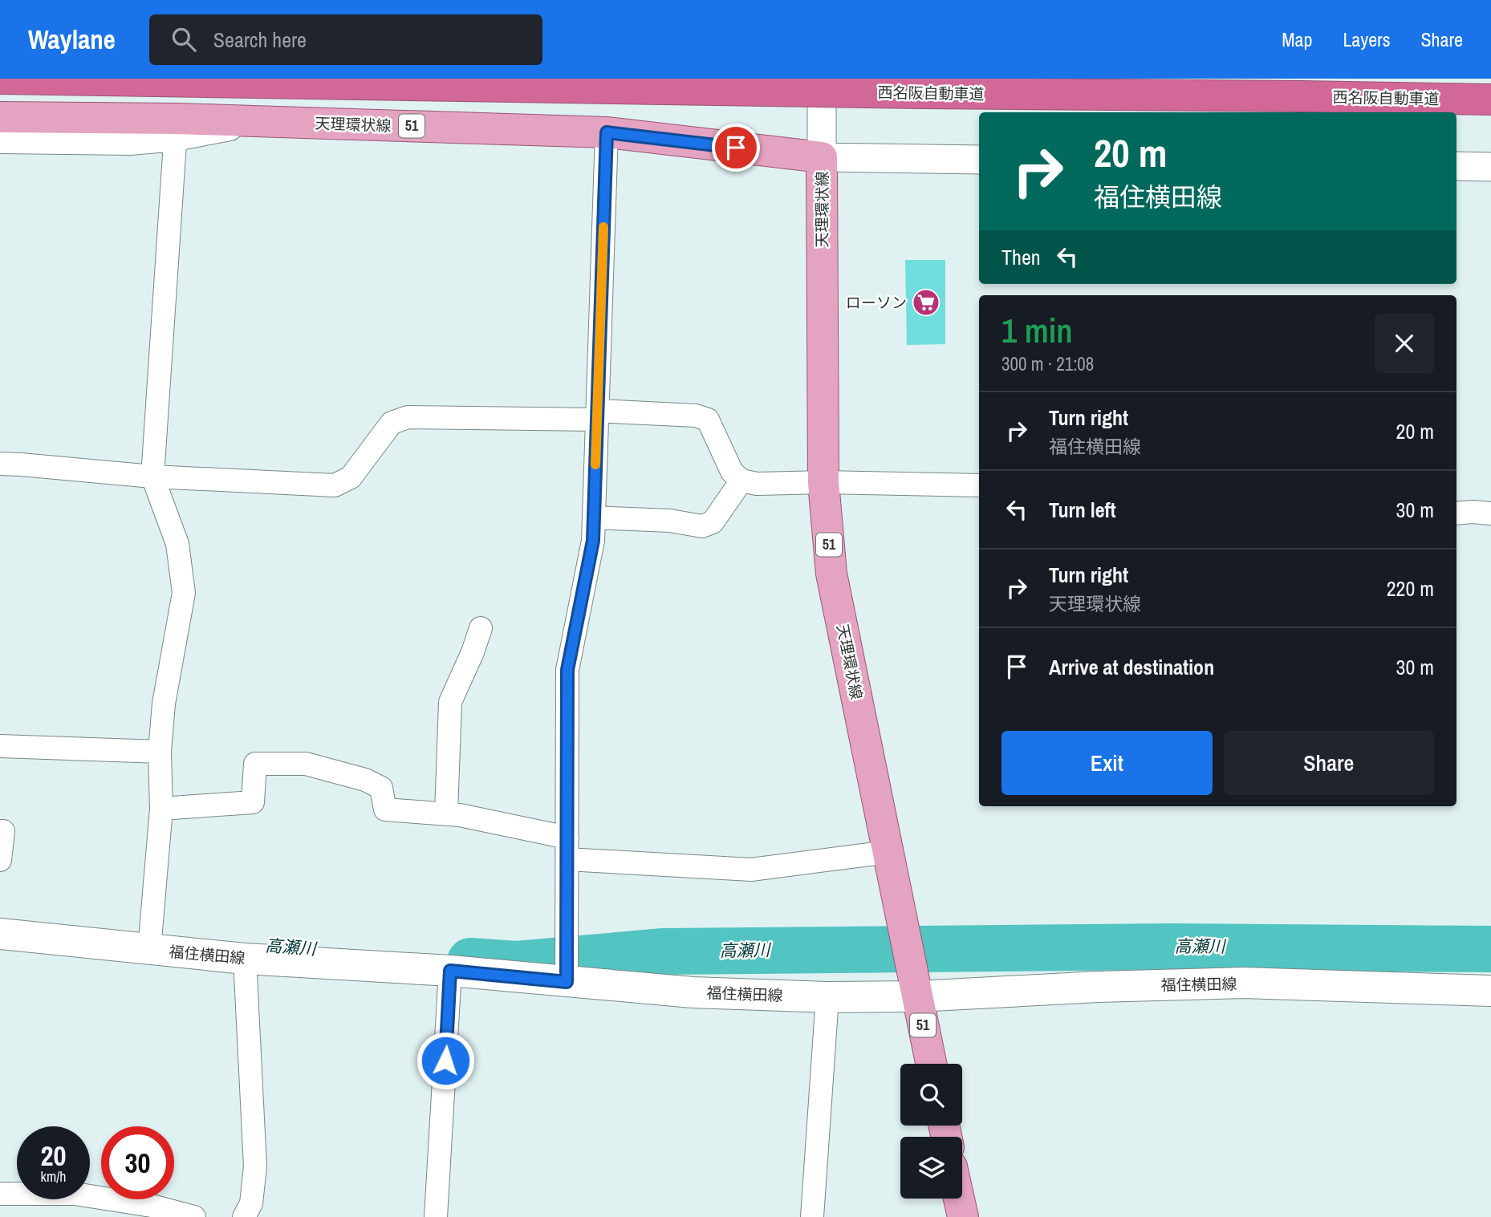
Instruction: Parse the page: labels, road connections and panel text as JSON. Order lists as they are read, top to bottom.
{
  "streets": {
    "highway": ["西名阪自動車道"],
    "main road": ["天理環状線", "51", "福住横田線"]
  },
  "crossings": [
    ["天理環状線", "福住横田線"]
  ],
  "water": ["高瀬川"],
  "places": {
    "supermarket": ["ローソン"]
  },
  "page": {
    "header": "Waylane",
    "search": "Search here",
    "nav": ["Map", "Layers", "Share"],
    "turn": ["20 m", "福住横田線"],
    "then": "Then",
    "heading": ["1 min", "300 m · 21:08"],
    "list": [
      {
        "name": "Turn right",
        "note": "福住横田線",
        "value": "20 m"
      },
      {
        "name": "Turn left",
        "value": "30 m"
      },
      {
        "name": "Turn right",
        "note": "天理環状線",
        "value": "220 m"
      },
      {
        "name": "Arrive at destination",
        "value": "30 m"
      }
    ],
    "buttons": ["Exit", "Share"],
    "speed": "20 km/h",
    "limit": "30"
  }
}
